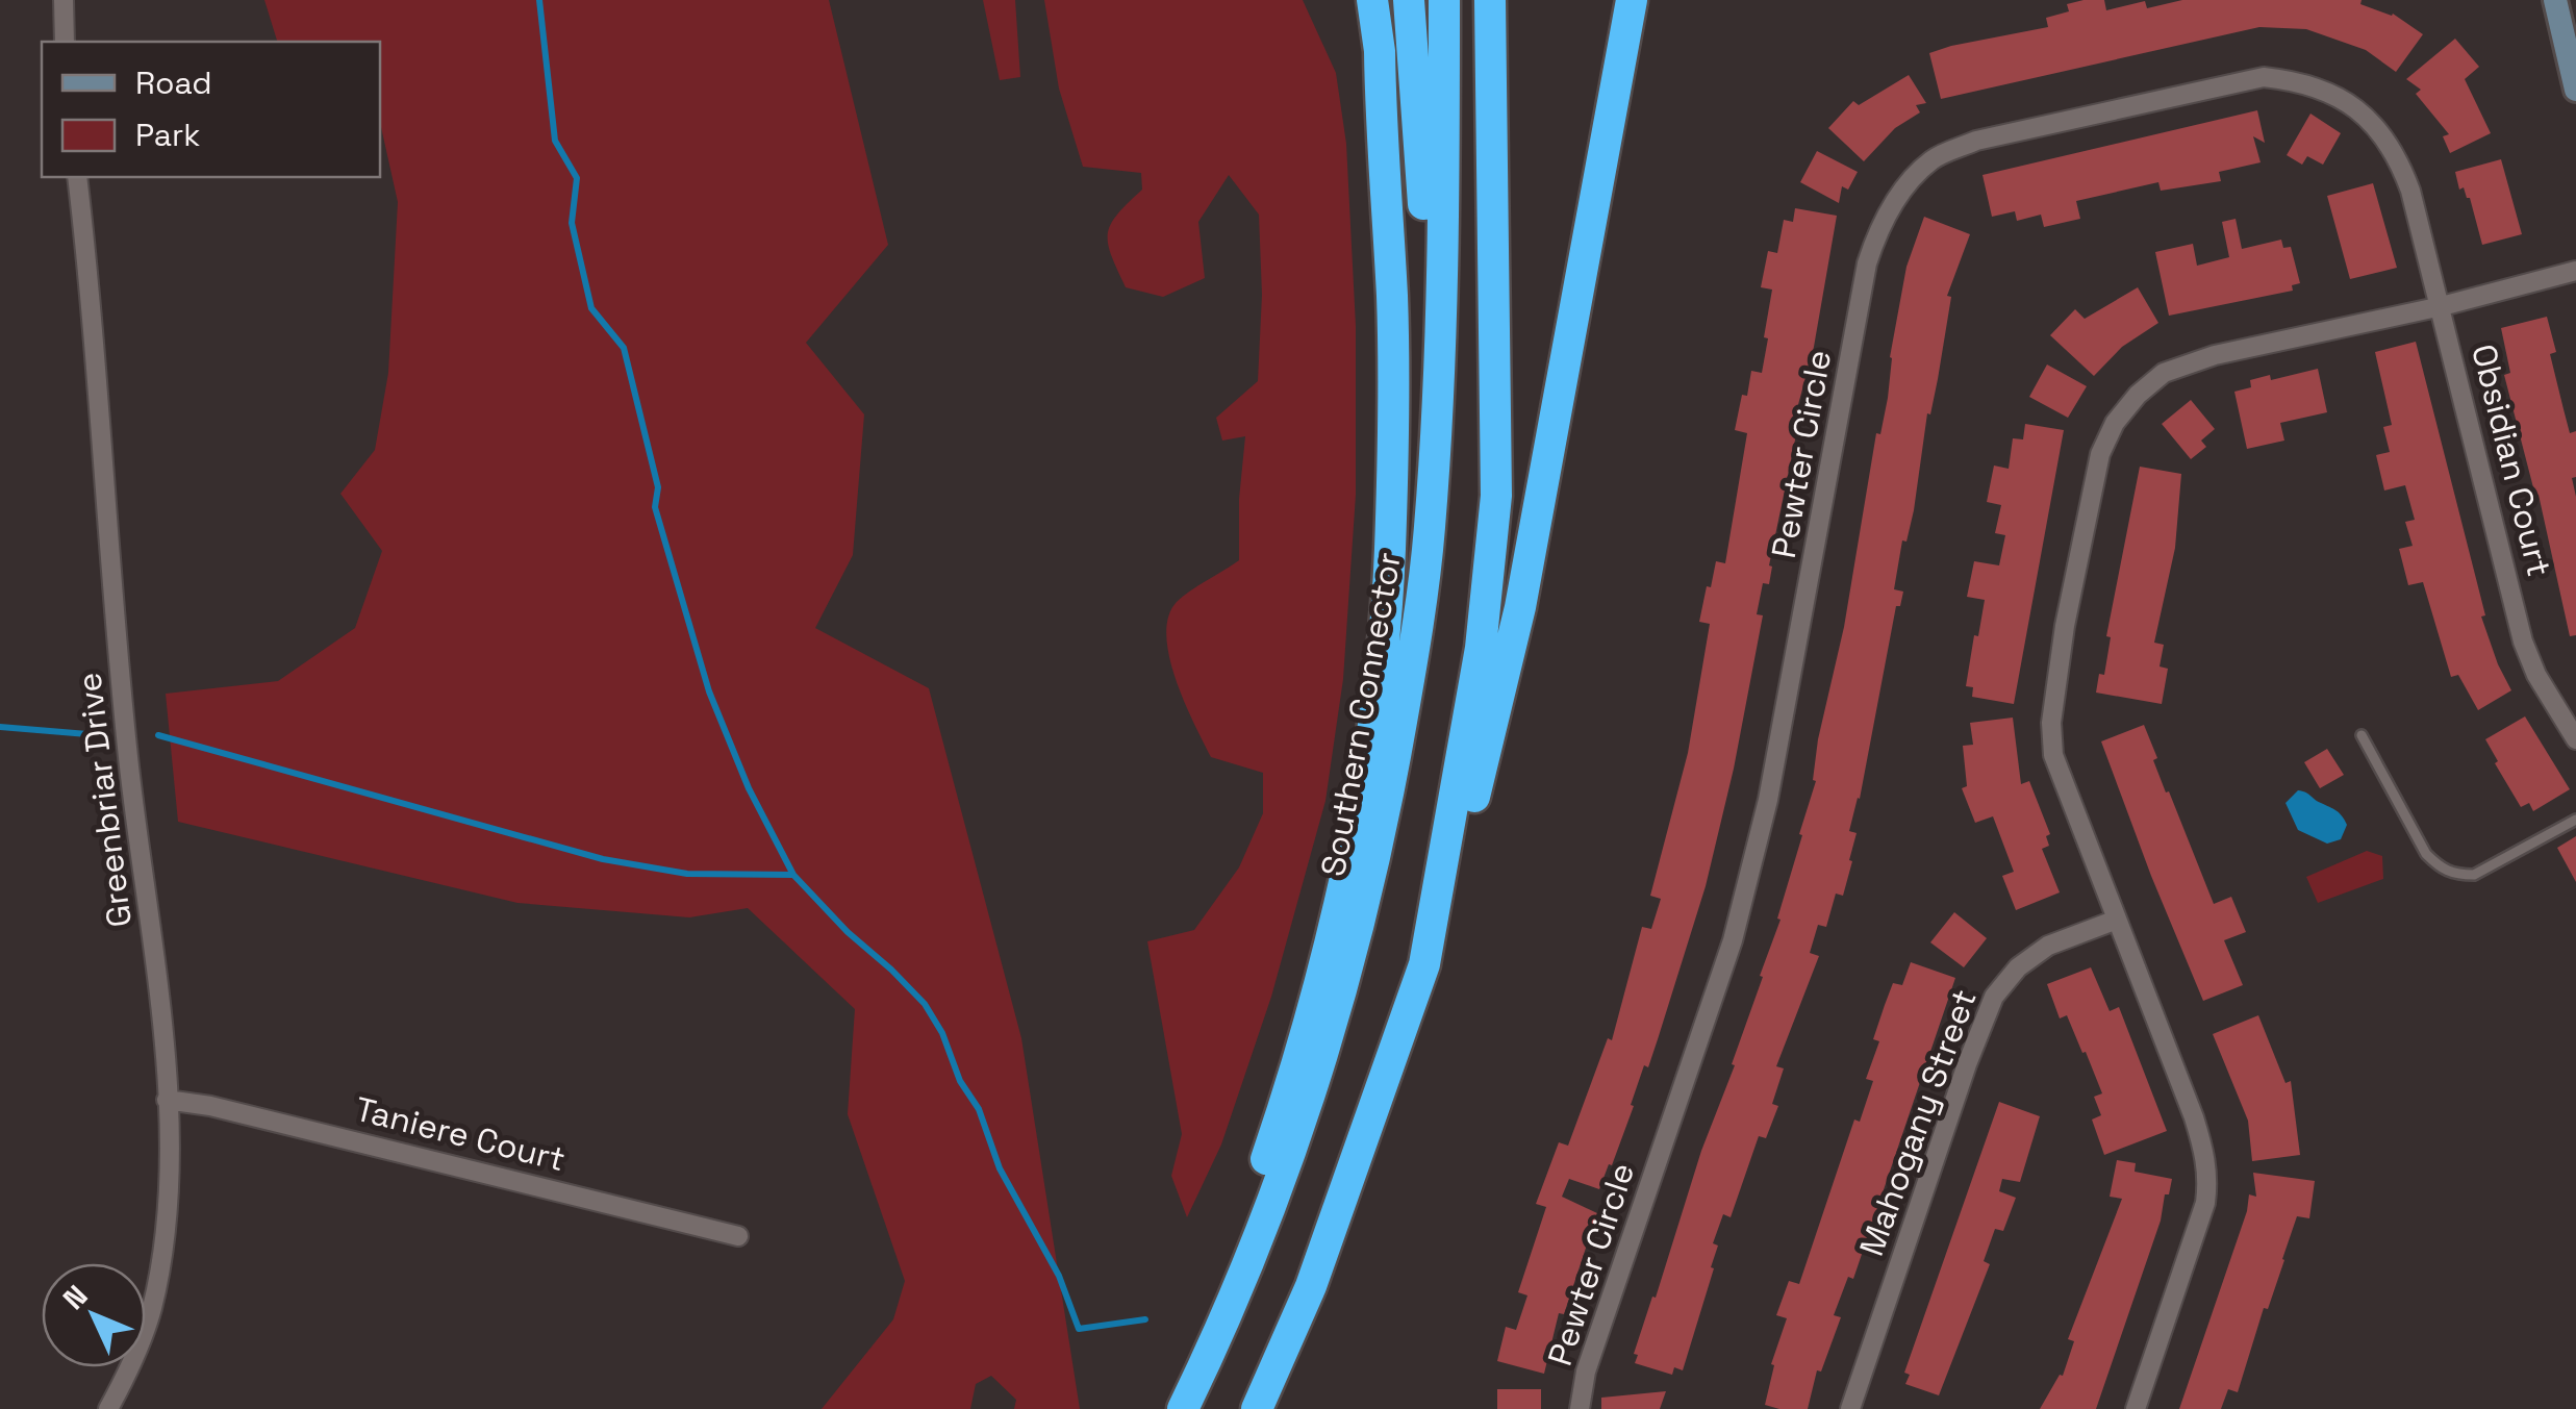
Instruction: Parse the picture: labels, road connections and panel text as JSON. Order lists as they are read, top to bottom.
{
  "streets": {
    "highway": ["Southern Connector"],
    "street": [
      "Pewter Circle",
      "Obsidian Court",
      "Greenbriar Drive",
      "Mahogany Street",
      "Taniere Court"
    ]
  },
  "crossings": [
    ["Pewter Circle", "Obsidian Court"],
    ["Greenbriar Drive", "Taniere Court"]
  ],
  "legend": ["Road", "Park"],
  "north": "top left"
}
